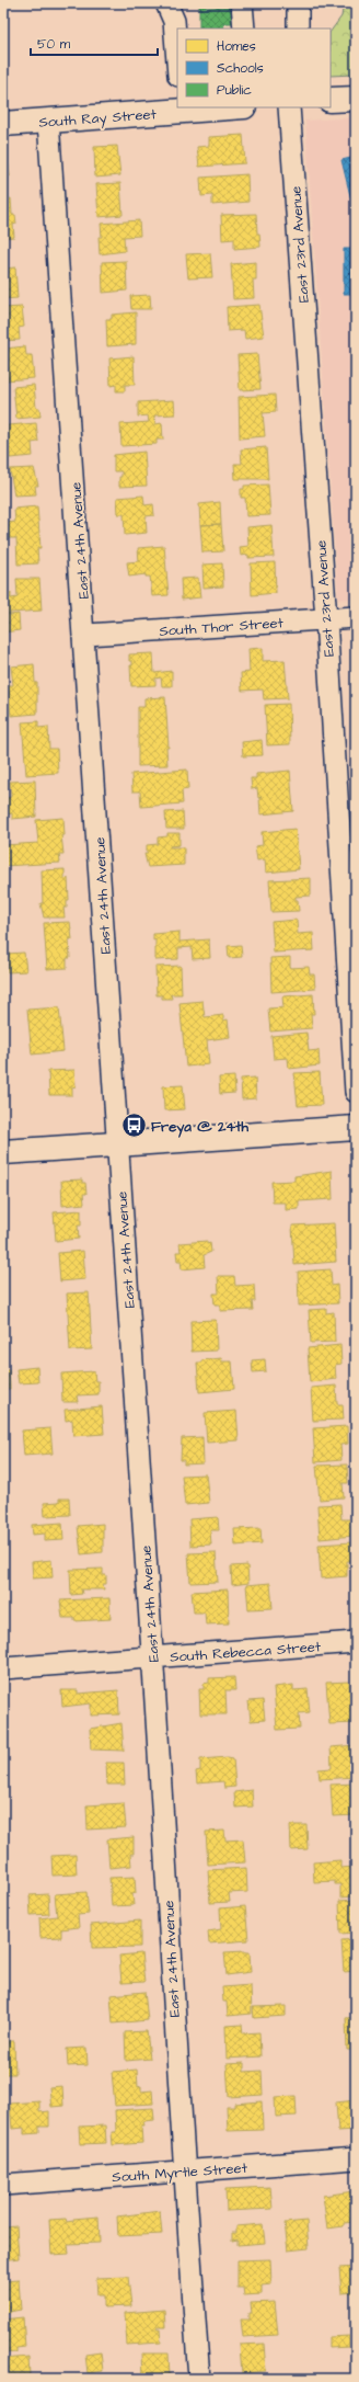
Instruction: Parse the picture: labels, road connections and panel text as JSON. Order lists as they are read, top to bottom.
{
  "streets": {
    "main road": ["South Ray Street"],
    "street": [
      "East 23rd Avenue",
      "East 24th Avenue",
      "South Thor Street",
      "South Rebecca Street",
      "South Myrtle Street"
    ]
  },
  "crossings": [
    ["South Ray Street", "East 24th Avenue"],
    ["East 23rd Avenue", "South Thor Street"],
    ["East 24th Avenue", "South Thor Street"],
    ["East 24th Avenue", "South Rebecca Street"],
    ["East 24th Avenue", "South Myrtle Street"]
  ],
  "places": {
    "bus stop": ["Freya @ 24th"]
  },
  "legend": ["Homes", "Schools", "Public"],
  "scale_bar": "50 m"
}
